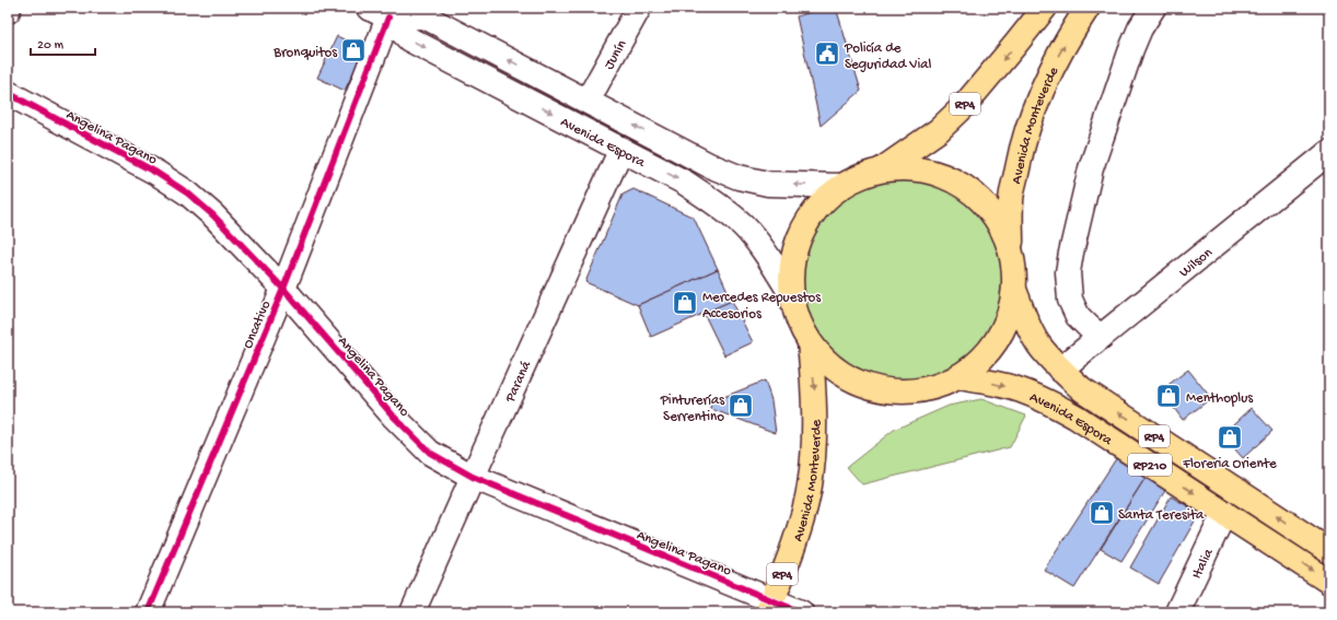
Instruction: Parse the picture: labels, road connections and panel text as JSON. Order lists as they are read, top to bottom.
{
  "streets": {
    "main road": [
      "RP4",
      "Avenida Monteverde",
      "Avenida Espora",
      "RP210"
    ],
    "street": [
      "Junín",
      "Angelina Pagano",
      "Wilson",
      "Oncativo",
      "Paraná",
      "Italia"
    ]
  },
  "crossings": [
    ["Junín", "Avenida Espora"],
    ["RP4", "Avenida Monteverde"],
    ["RP4", "Avenida Espora"],
    ["Avenida Monteverde", "Angelina Pagano"],
    ["Angelina Pagano", "Oncativo"],
    ["Angelina Pagano", "Paraná"],
    ["Avenida Espora", "Wilson"],
    ["Avenida Espora", "Oncativo"],
    ["Avenida Espora", "Paraná"],
    ["Avenida Espora", "Italia"]
  ],
  "places": {
    "shop": [
      "Bronquitos",
      "Mercedes Repuestos Accesorios",
      "Menthoplus",
      "Pinturerías Serrentino",
      "Floreria Oriente",
      "Santa Teresita"
    ],
    "public building": ["Policía de Seguridad Vial"]
  },
  "scale_bar": "20 m"
}
